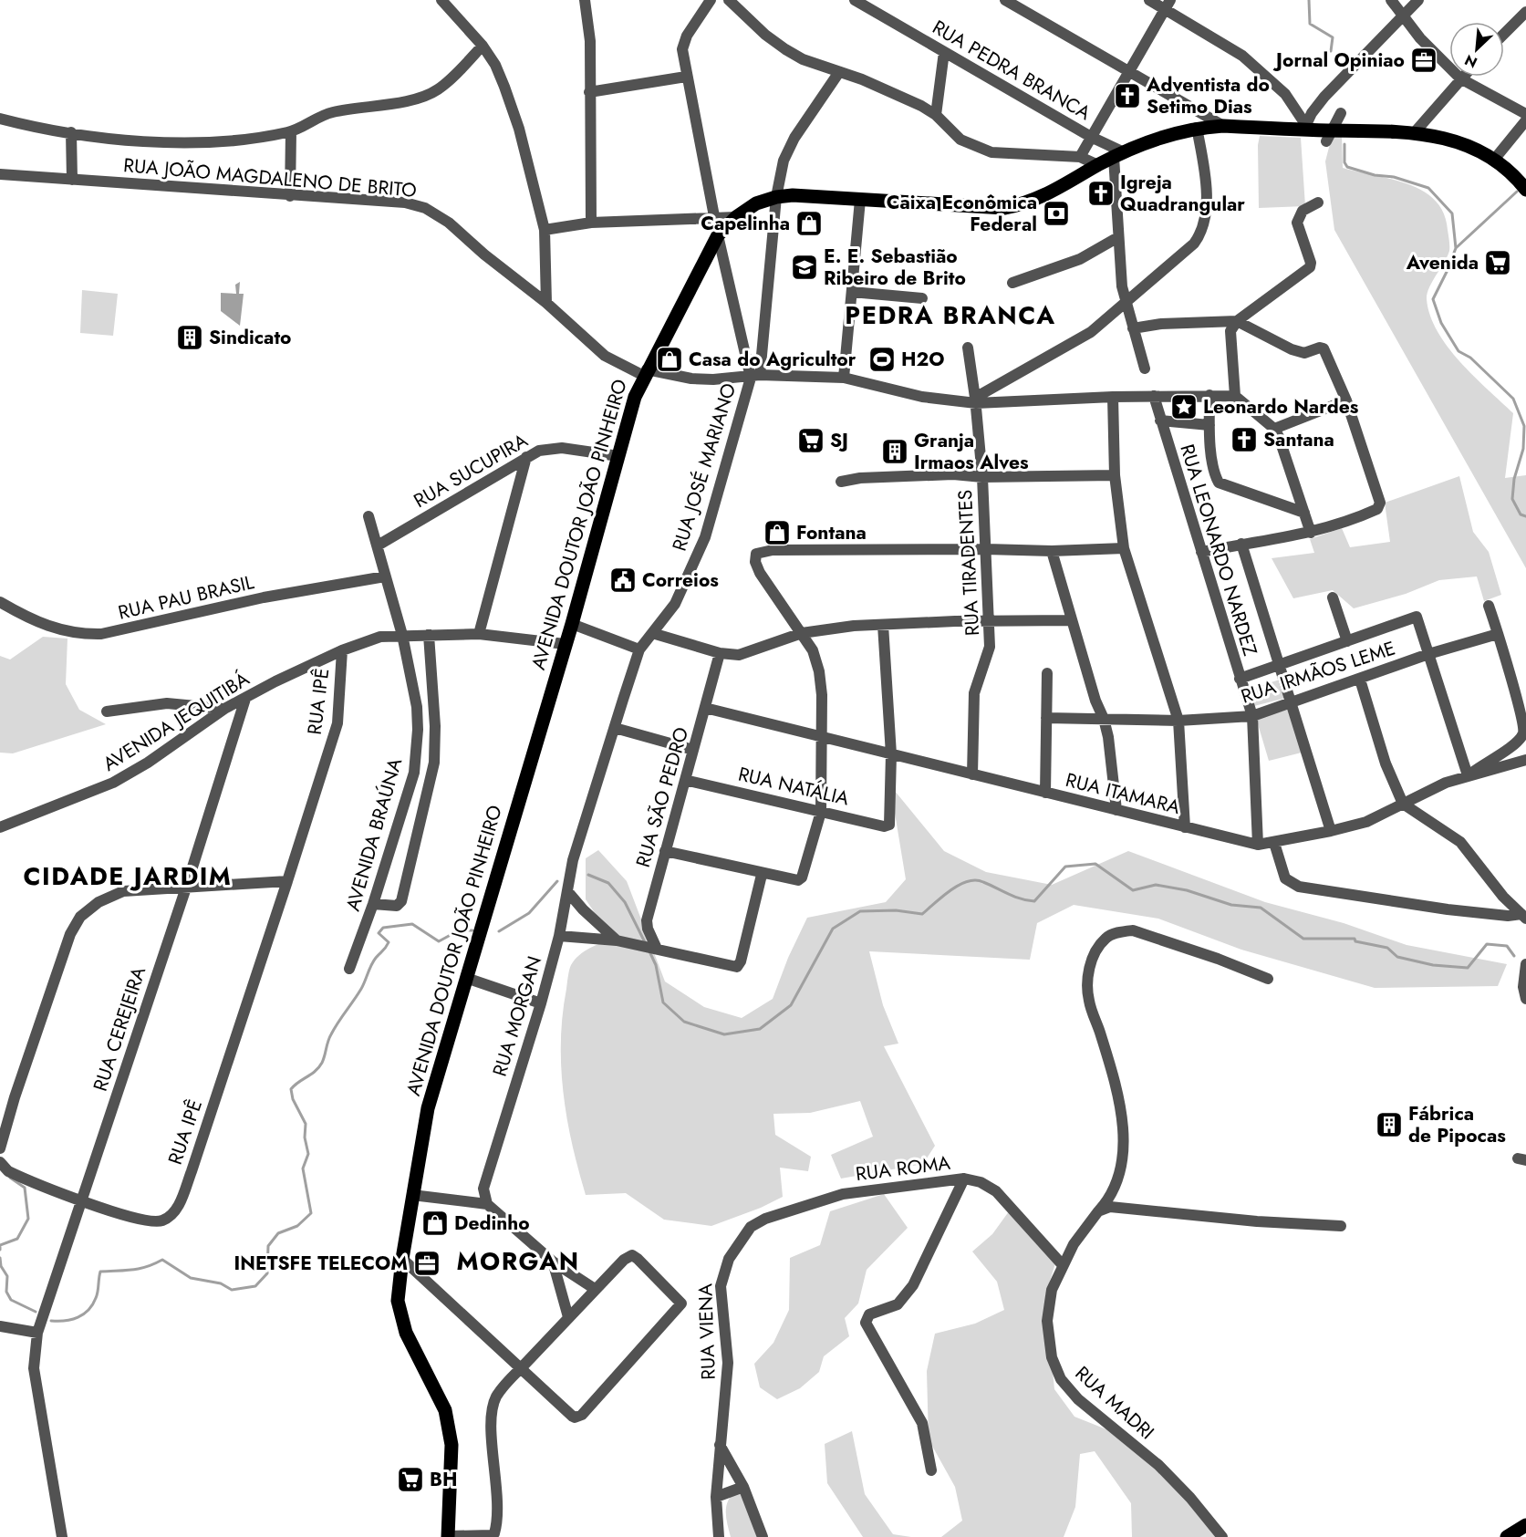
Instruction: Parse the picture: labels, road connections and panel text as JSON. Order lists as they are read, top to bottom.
{
  "streets": {
    "main road": ["AVENIDA DOUTOR JOÃO PINHEIRO"],
    "street": [
      "RUA PEDRA BRANCA",
      "RUA JOÃO MAGDALENO DE BRITO",
      "RUA JOSÉ MARIANO",
      "RUA SUCUPIRA",
      "RUA LEONARDO NARDEZ",
      "RUA TIRADENTES",
      "RUA PAU BRASIL",
      "RUA IRMÃOS LEME",
      "RUA IPÊ",
      "AVENIDA JEQUITIBÁ",
      "RUA NATÁLIA",
      "RUA ITAMARA",
      "RUA SÃO PEDRO",
      "AVENIDA BRAÚNA",
      "RUA MORGAN",
      "RUA CEREJEIRA",
      "RUA ROMA",
      "RUA VIENA",
      "RUA MADRI"
    ]
  },
  "crossings": [
    ["RUA PEDRA BRANCA", "AVENIDA DOUTOR JOÃO PINHEIRO"],
    ["RUA JOÃO MAGDALENO DE BRITO", "RUA JOSÉ MARIANO"],
    ["RUA JOÃO MAGDALENO DE BRITO", "AVENIDA DOUTOR JOÃO PINHEIRO"],
    ["RUA JOÃO MAGDALENO DE BRITO", "RUA LEONARDO NARDEZ"],
    ["RUA JOÃO MAGDALENO DE BRITO", "RUA TIRADENTES"],
    ["RUA JOSÉ MARIANO", "AVENIDA DOUTOR JOÃO PINHEIRO"],
    ["RUA JOSÉ MARIANO", "RUA MORGAN"],
    ["RUA SUCUPIRA", "AVENIDA DOUTOR JOÃO PINHEIRO"],
    ["RUA SUCUPIRA", "AVENIDA BRAÚNA"],
    ["AVENIDA DOUTOR JOÃO PINHEIRO", "AVENIDA JEQUITIBÁ"],
    ["RUA LEONARDO NARDEZ", "RUA IRMÃOS LEME"],
    ["RUA LEONARDO NARDEZ", "RUA ITAMARA"],
    ["RUA TIRADENTES", "RUA ITAMARA"],
    ["RUA PAU BRASIL", "AVENIDA BRAÚNA"],
    ["RUA IPÊ", "AVENIDA JEQUITIBÁ"],
    ["RUA IPÊ", "RUA CEREJEIRA"],
    ["AVENIDA JEQUITIBÁ", "AVENIDA BRAÚNA"],
    ["AVENIDA JEQUITIBÁ", "RUA CEREJEIRA"],
    ["RUA NATÁLIA", "RUA ITAMARA"],
    ["RUA NATÁLIA", "RUA SÃO PEDRO"],
    ["RUA ITAMARA", "RUA SÃO PEDRO"],
    ["RUA ROMA", "RUA VIENA"],
    ["RUA ROMA", "RUA MADRI"]
  ],
  "districts": ["PEDRA BRANCA", "CIDADE JARDIM", "MORGAN"],
  "places": {
    "office": ["Jornal Opiniao", "INETSFE TELECOM"],
    "church": ["Adventista do Setimo Dias", "Igreja Quadrangular", "Santana"],
    "bank": ["Caixa Econômica Federal"],
    "shop": [
      "Capelinha",
      "Casa do Agricultor",
      "Fontana",
      "Dedinho"
    ],
    "supermarket": ["Avenida", "SJ", "BH"],
    "school or university": ["E. E. Sebastião Ribeiro de Brito"],
    "building": ["Sindicato", "Granja Irmaos Alves", "Fábrica de Pipocas"],
    "sports": ["H2O"],
    "place": ["Leonardo Nardes"],
    "public building": ["Correios"]
  },
  "north": "bottom left"
}
